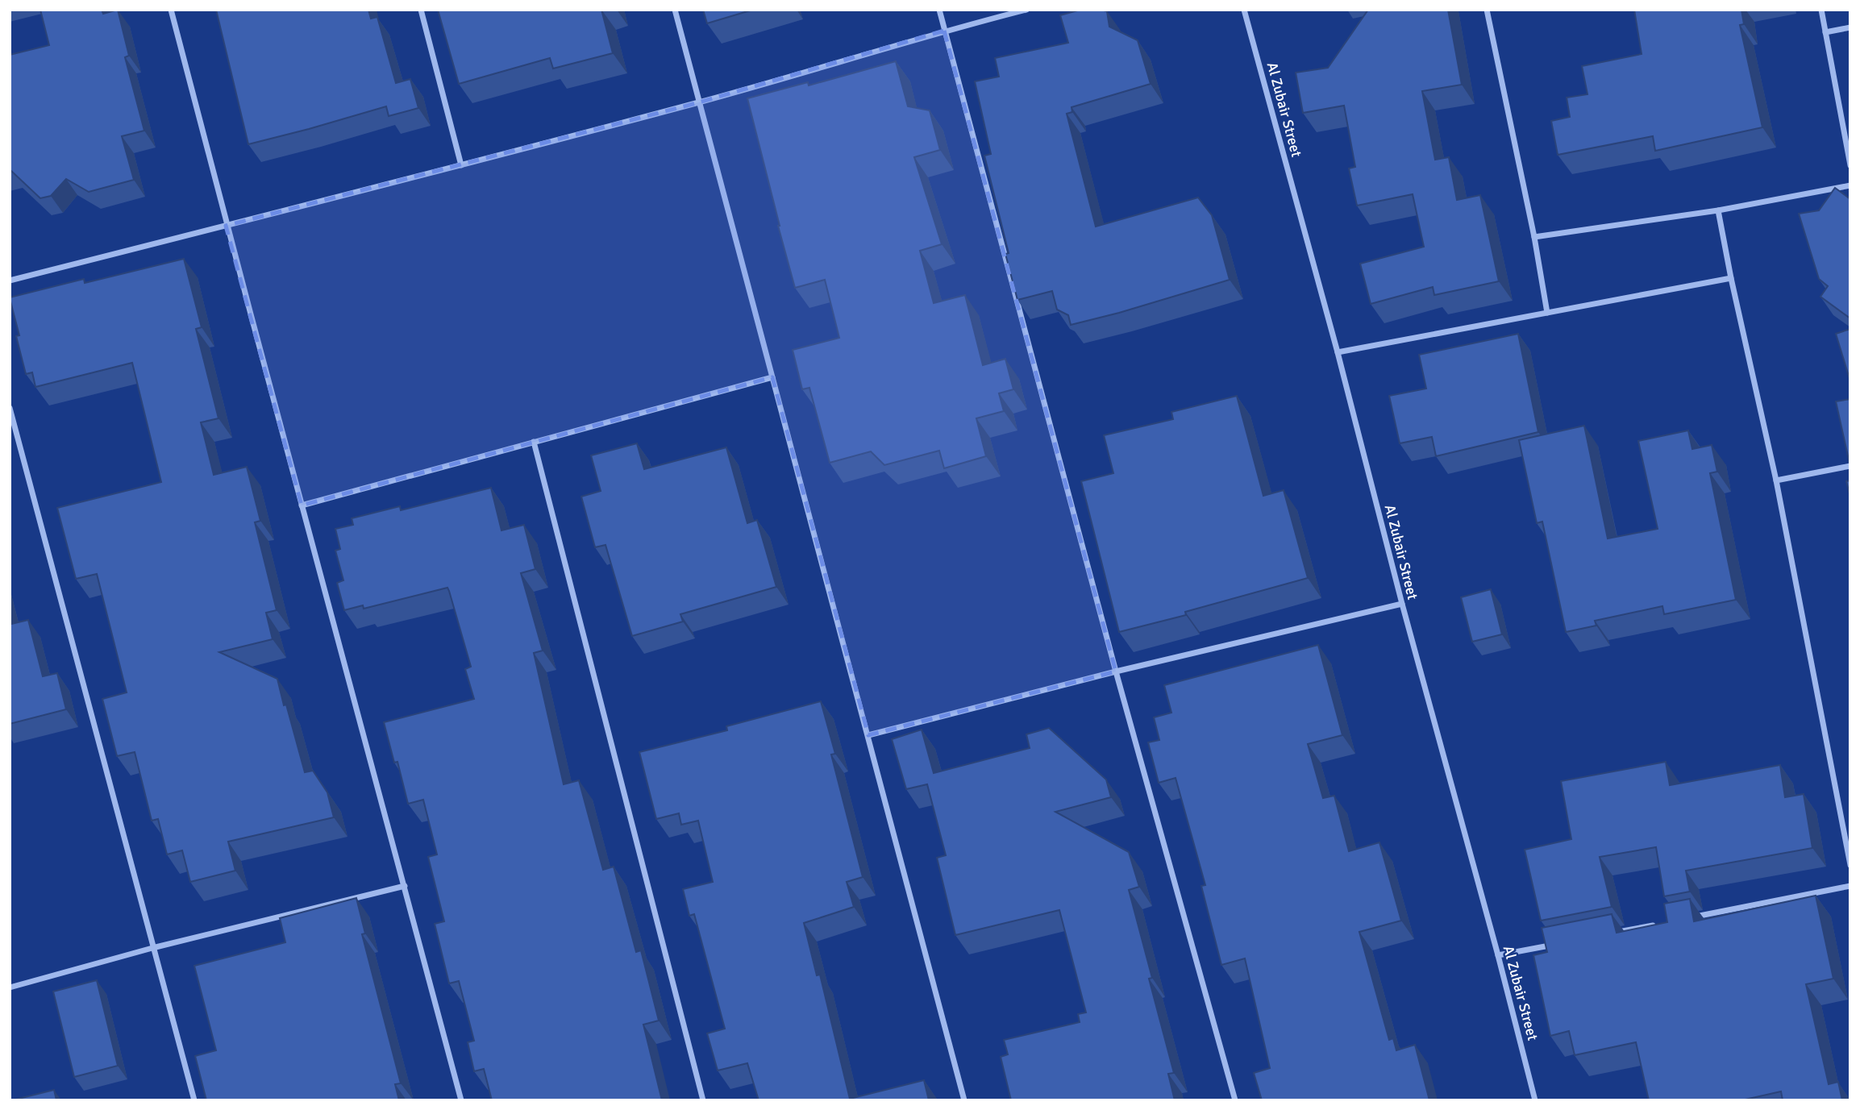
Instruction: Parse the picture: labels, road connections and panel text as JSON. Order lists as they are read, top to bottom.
{
  "streets": {
    "street": ["Al Zubair Street"]
  }
}
